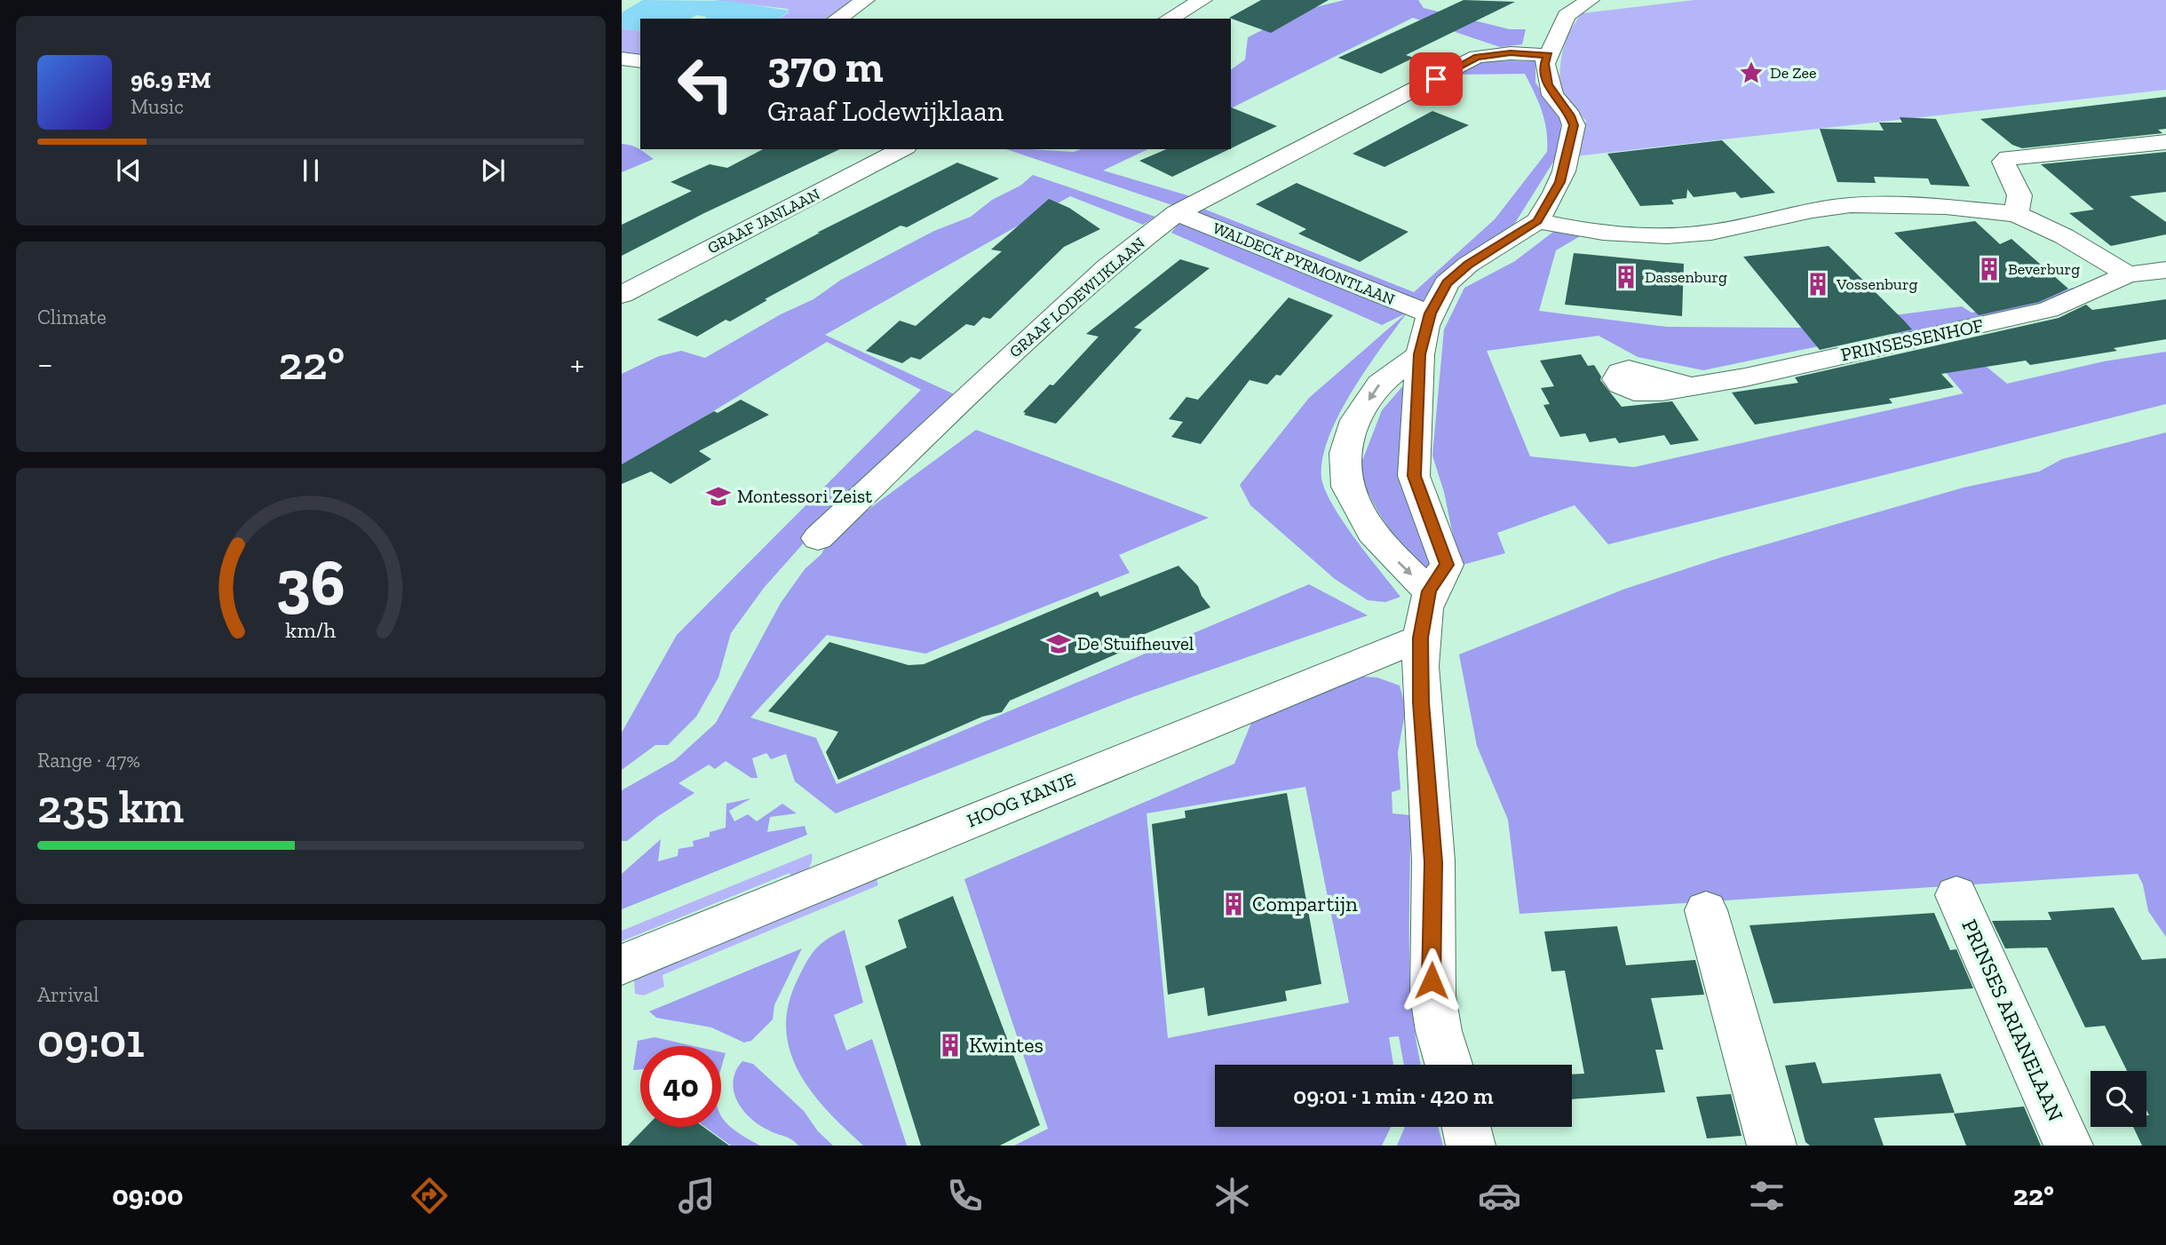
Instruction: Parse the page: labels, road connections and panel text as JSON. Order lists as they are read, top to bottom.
{
  "streets": {
    "street": [
      "GRAAF JANLAAN",
      "WALDECK PYRMONTLAAN",
      "GRAAF LODEWIJKLAAN",
      "PRINSESSENHOF",
      "HOOG KANJE",
      "PRINSES ARIANELAAN"
    ]
  },
  "crossings": [
    ["WALDECK PYRMONTLAAN", "GRAAF LODEWIJKLAAN"]
  ],
  "places": {
    "place": ["De Zee"],
    "building": [
      "Beverburg",
      "Dassenburg",
      "Vossenburg",
      "Compartijn",
      "Kwintes"
    ],
    "school or university": ["Montessori Zeist", "De Stuifheuvel"]
  },
  "page": {
    "turn": ["370 m", "Graaf Lodewijklaan"],
    "song": ["96.9 FM", "Music"],
    "tile": [
      "Climate",
      ["Range · 47%", "235 km"],
      ["Arrival", "09:01"]
    ],
    "heat": ["−", "22°", "+"],
    "limit": "40",
    "trip": "09:01 · 1 min · 420 m",
    "tabs": ["09:00", "22°"],
    "gauge": ["36", "km/h"]
  }
}
